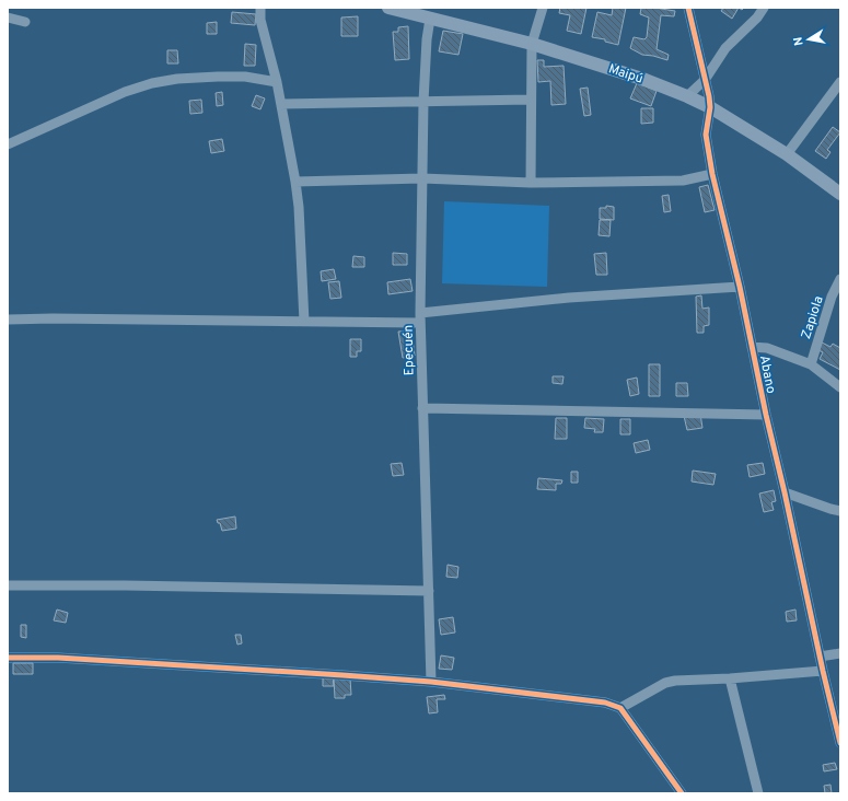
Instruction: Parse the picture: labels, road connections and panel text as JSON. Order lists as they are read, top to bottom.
{
  "streets": {
    "main road": ["Maipú"],
    "street": ["Zapiola", "Epecuén", "Abano"]
  },
  "crossings": [
    ["Maipú", "Epecuén"],
    ["Maipú", "Abano"]
  ],
  "north": "left"
}
